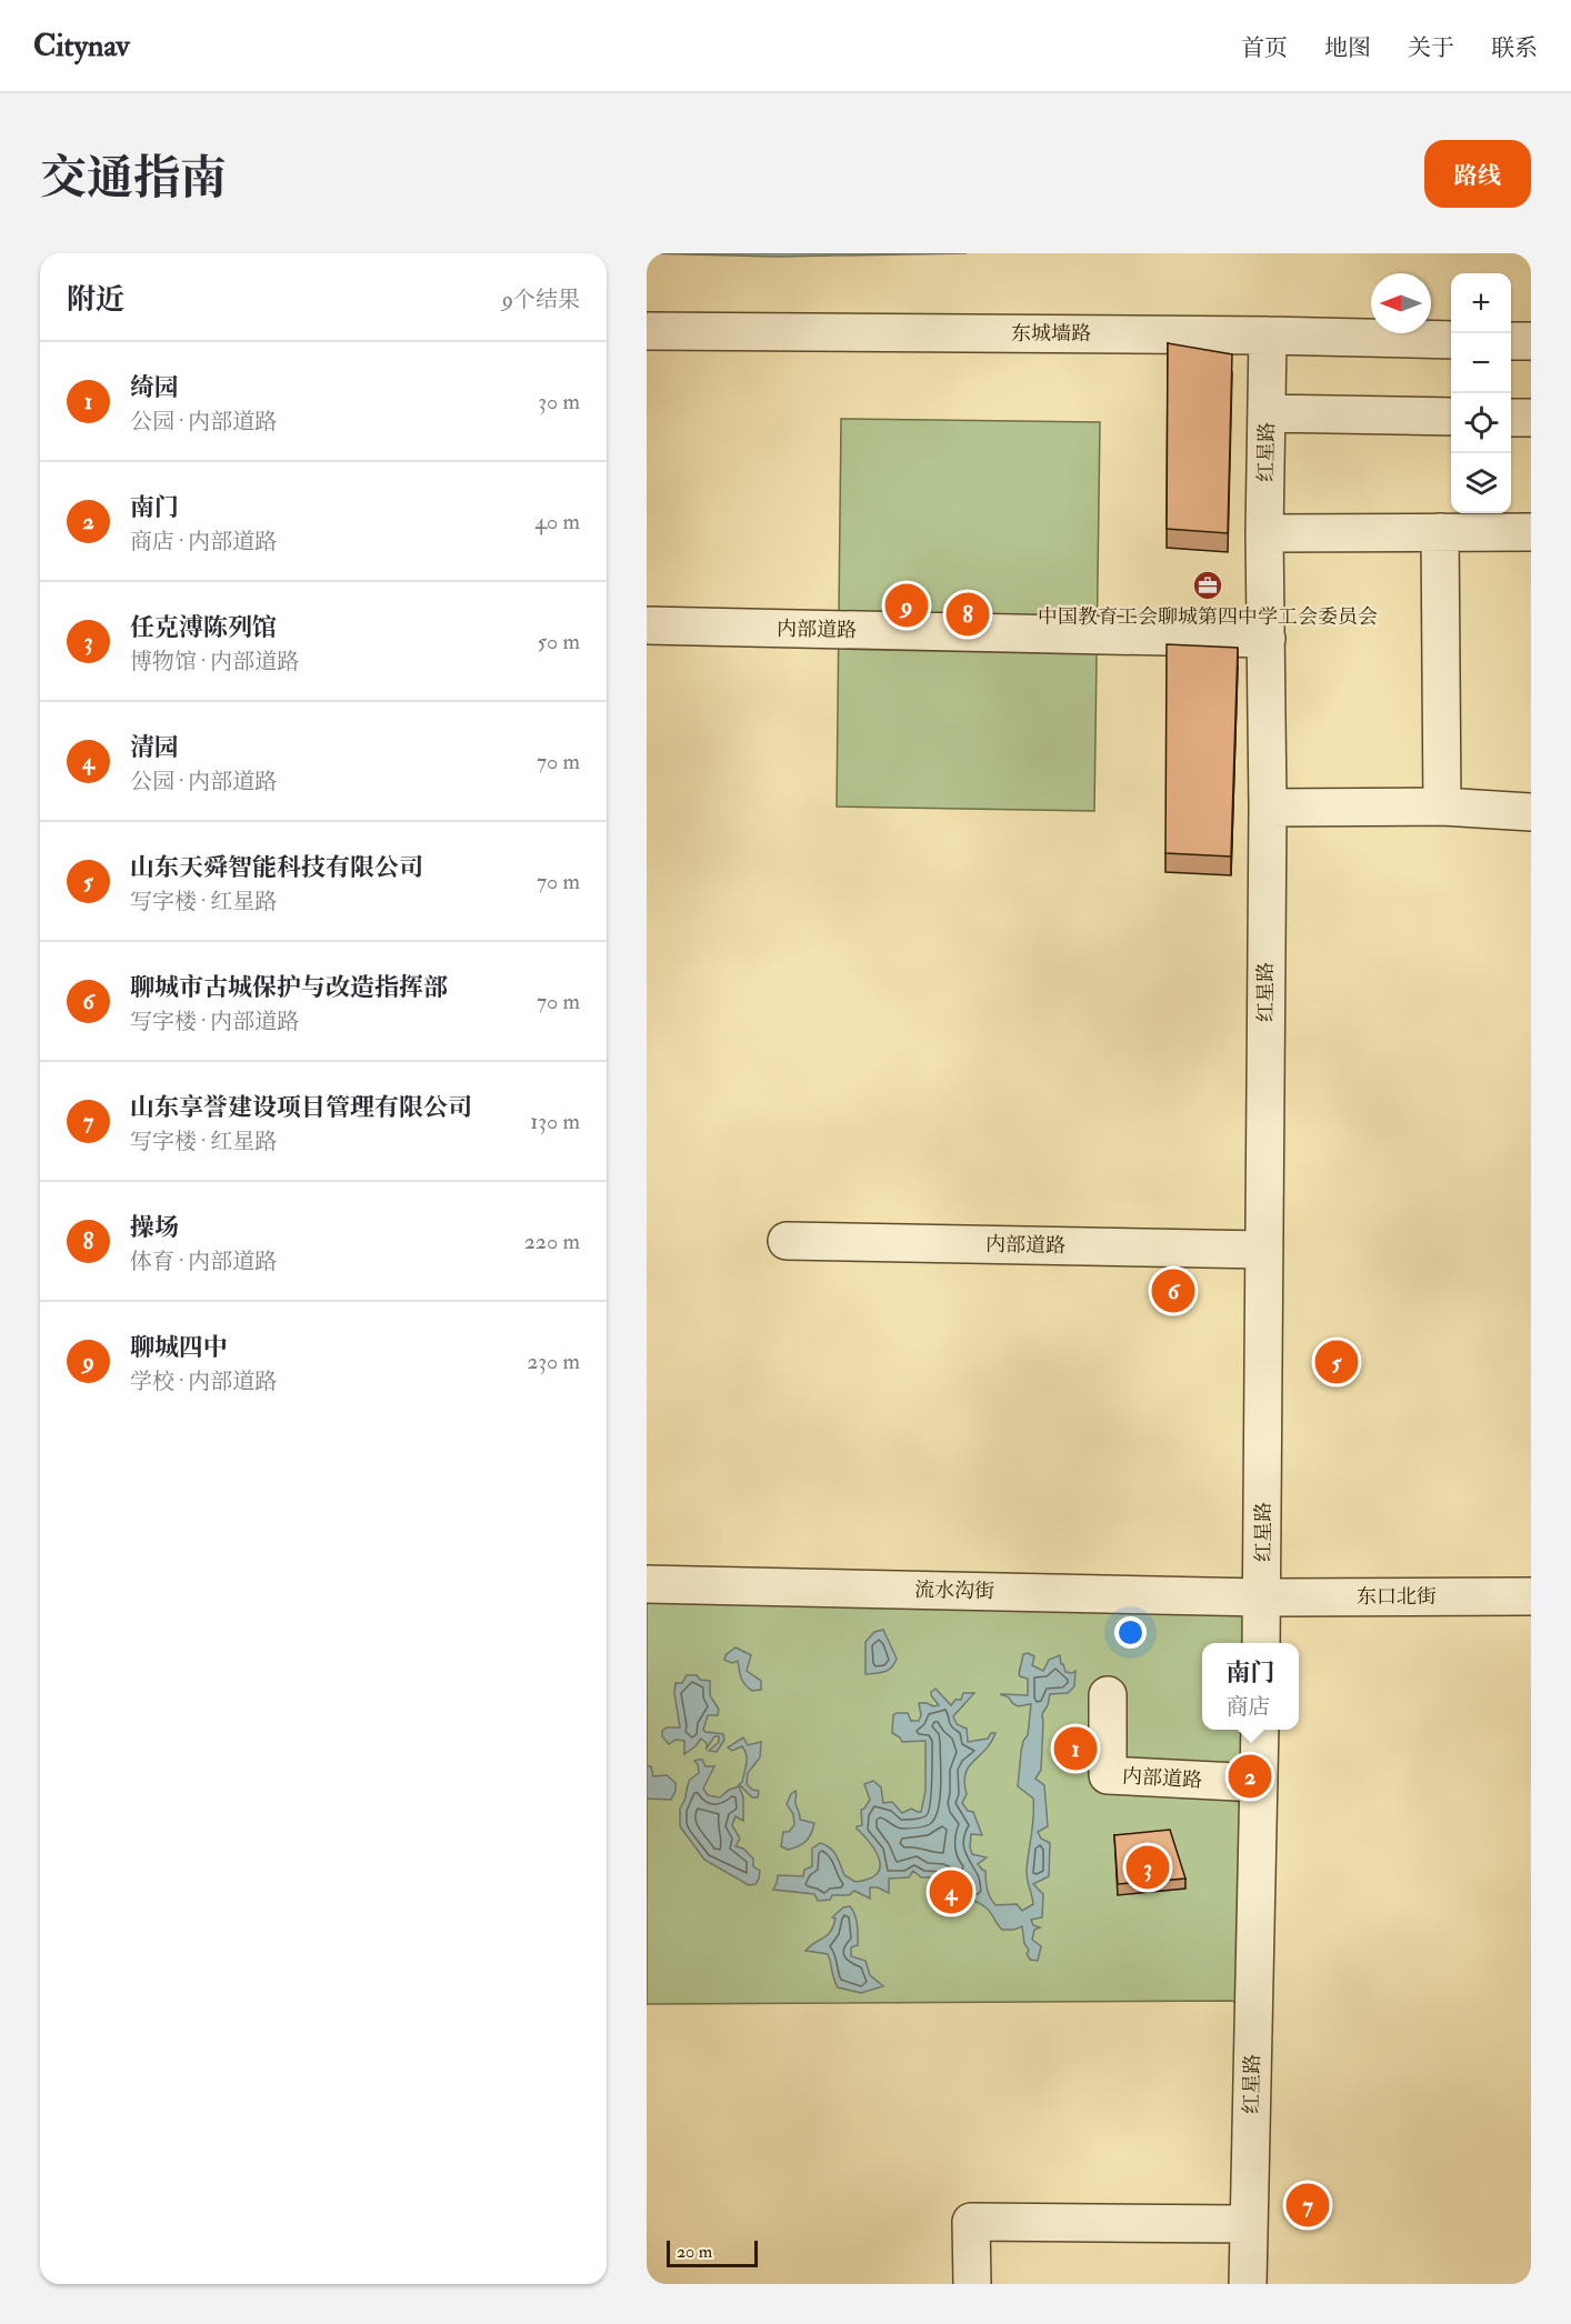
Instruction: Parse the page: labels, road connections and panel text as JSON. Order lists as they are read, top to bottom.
{
  "streets": {
    "street": [
      "东城墙路",
      "红星路",
      "内部道路",
      "流水沟街",
      "东口北街"
    ]
  },
  "crossings": [
    ["东城墙路", "红星路"],
    ["红星路", "内部道路"],
    ["红星路", "流水沟街"],
    ["红星路", "东口北街"],
    ["流水沟街", "东口北街"]
  ],
  "places": {
    "office": ["中国教育工会聊城第四中学工会委员会"]
  },
  "scale_bar": "20 m",
  "north": "left",
  "page": {
    "header": "Citynav",
    "nav": [
      "首页",
      "地图",
      "关于",
      "联系"
    ],
    "title": "交通指南",
    "buttons": "路线",
    "heading": ["附近", "9个结果"],
    "map_buttons": ["+", "−"],
    "list": [
      {
        "mark": "1",
        "name": "绮园",
        "note": "公园 · 内部道路",
        "value": "30 m"
      },
      {
        "mark": "2",
        "name": "南门",
        "note": "商店 · 内部道路",
        "value": "40 m"
      },
      {
        "mark": "3",
        "name": "任克溥陈列馆",
        "note": "博物馆 · 内部道路",
        "value": "50 m"
      },
      {
        "mark": "4",
        "name": "清园",
        "note": "公园 · 内部道路",
        "value": "70 m"
      },
      {
        "mark": "5",
        "name": "山东天舜智能科技有限公司",
        "note": "写字楼 · 红星路",
        "value": "70 m"
      },
      {
        "mark": "6",
        "name": "聊城市古城保护与改造指挥部",
        "note": "写字楼 · 内部道路",
        "value": "70 m"
      },
      {
        "mark": "7",
        "name": "山东享誉建设项目管理有限公司",
        "note": "写字楼 · 红星路",
        "value": "130 m"
      },
      {
        "mark": "8",
        "name": "操场",
        "note": "体育 · 内部道路",
        "value": "220 m"
      },
      {
        "mark": "9",
        "name": "聊城四中",
        "note": "学校 · 内部道路",
        "value": "230 m"
      }
    ],
    "pins": [
      "9",
      "8",
      "6",
      "5",
      "1",
      "2",
      "3",
      "4",
      "7"
    ],
    "popup": ["南门", "商店"],
    "scale": "20 m"
  }
}
